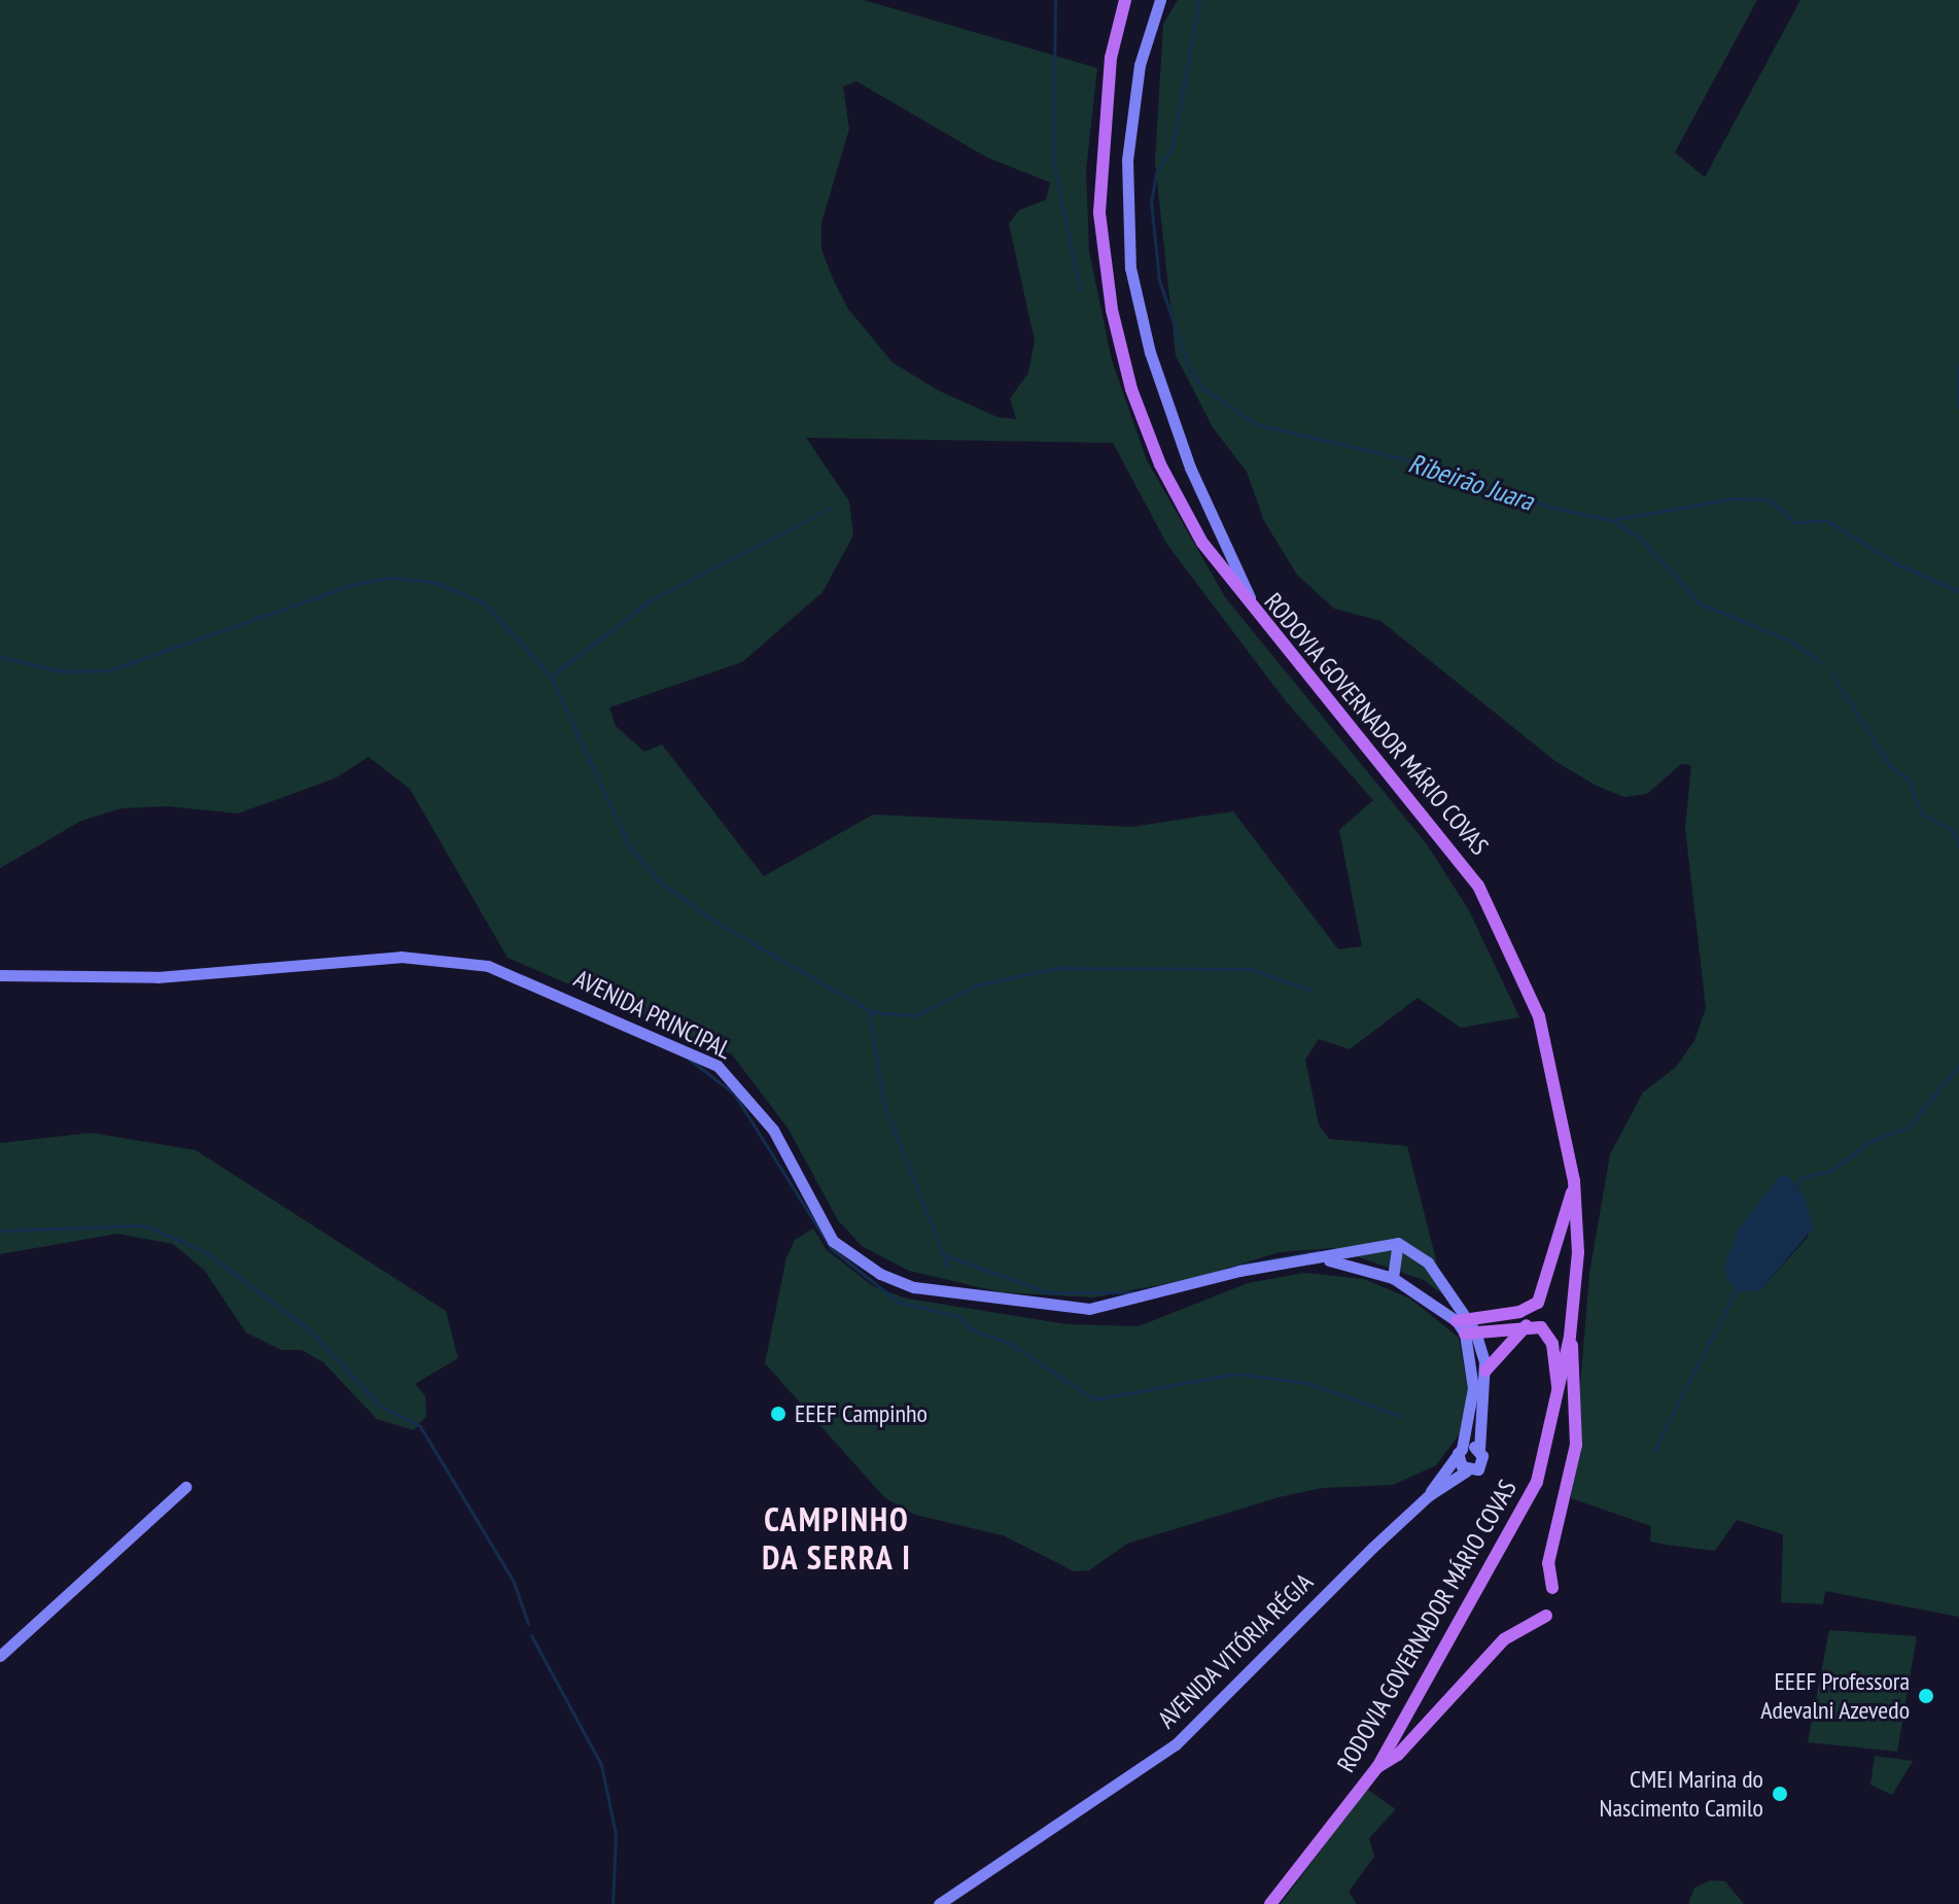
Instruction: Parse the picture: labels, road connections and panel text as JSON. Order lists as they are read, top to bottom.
{
  "streets": {
    "main road": ["RODOVIA GOVERNADOR MÁRIO COVAS"],
    "street": ["AVENIDA PRINCIPAL", "AVENIDA VITÓRIA RÉGIA"]
  },
  "districts": ["CAMPINHO DA SERRA I"],
  "water": ["Ribeirão Juara"],
  "places": ["EEEF Campinho", "EEEF Professora Adevalni Azevedo", "CMEI Marina do Nascimento Camilo"]
}
